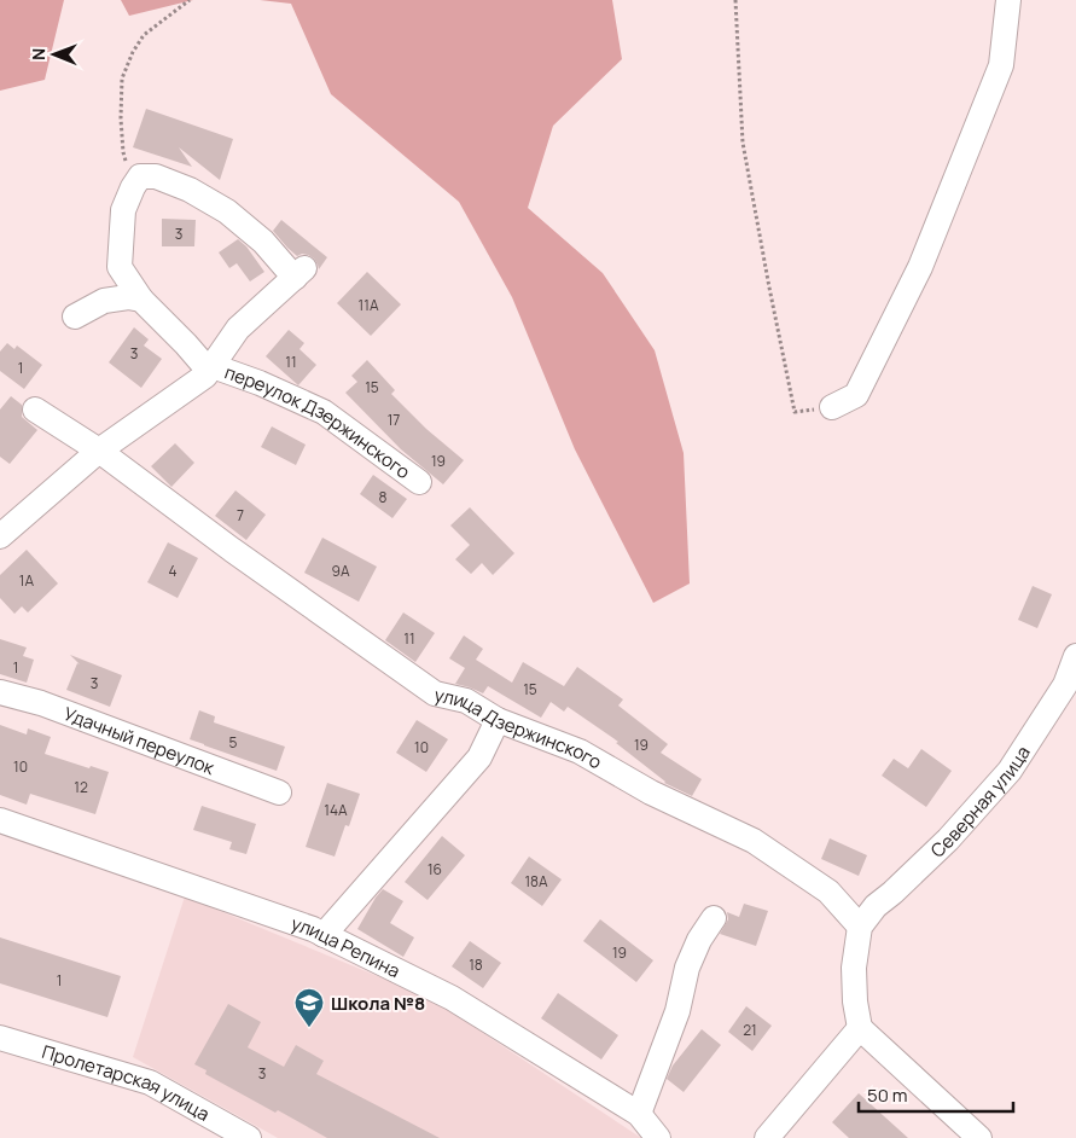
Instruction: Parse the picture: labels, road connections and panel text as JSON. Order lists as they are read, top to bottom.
{
  "streets": {
    "street": [
      "переулок Дзержинского",
      "улица Дзержинского",
      "Удачный переулок",
      "Северная улица",
      "улица Репина",
      "Пролетарская улица"
    ]
  },
  "crossings": [
    ["улица Дзержинского", "Северная улица"]
  ],
  "places": {
    "school or university": ["Школа №8"]
  },
  "house_numbers": [
    "3",
    "11А",
    "3",
    "11",
    "1",
    "15",
    "17",
    "19",
    "8",
    "7",
    "4",
    "9А",
    "1А",
    "11",
    "1",
    "3",
    "15",
    "5",
    "19",
    "10",
    "10",
    "12",
    "14А",
    "16",
    "18А",
    "19",
    "18",
    "1",
    "21",
    "3"
  ],
  "scale_bar": "50 m",
  "north": "left"
}
